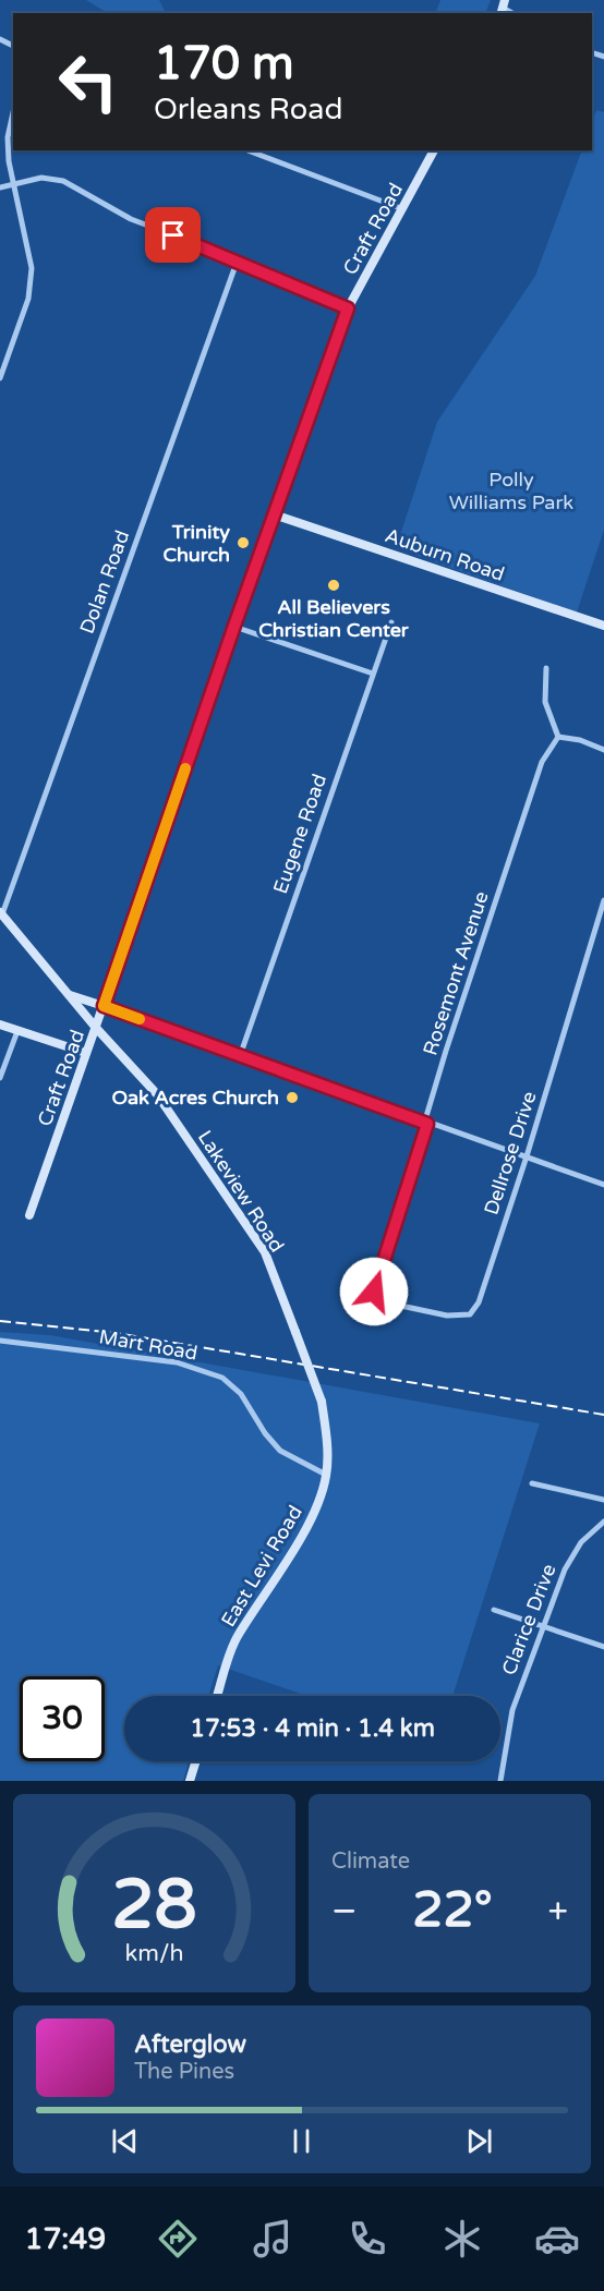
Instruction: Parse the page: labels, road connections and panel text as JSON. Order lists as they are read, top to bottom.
{
  "streets": {
    "street": [
      "Craft Road",
      "Auburn Road",
      "Dolan Road",
      "Eugene Road",
      "Rosemont Avenue",
      "Dellrose Drive",
      "Lakeview Road",
      "Mart Road",
      "East Levi Road",
      "Clarice Drive"
    ]
  },
  "crossings": [
    ["Craft Road", "Auburn Road"],
    ["Craft Road", "Lakeview Road"],
    ["Dolan Road", "Lakeview Road"],
    ["Rosemont Avenue", "Dellrose Drive"],
    ["Lakeview Road", "East Levi Road"],
    ["Mart Road", "East Levi Road"]
  ],
  "parks": ["Polly Williams Park"],
  "places": ["Trinity Church", "All Believers Christian Center", "Oak Acres Church"],
  "page": {
    "turn": ["170 m", "Orleans Road"],
    "limit": "30",
    "trip": "17:53 · 4 min · 1.4 km",
    "tile": "Climate",
    "heat": ["−", "22°", "+"],
    "song": ["Afterglow", "The Pines"],
    "tabs": "17:49",
    "gauge": ["28", "km/h"]
  }
}
